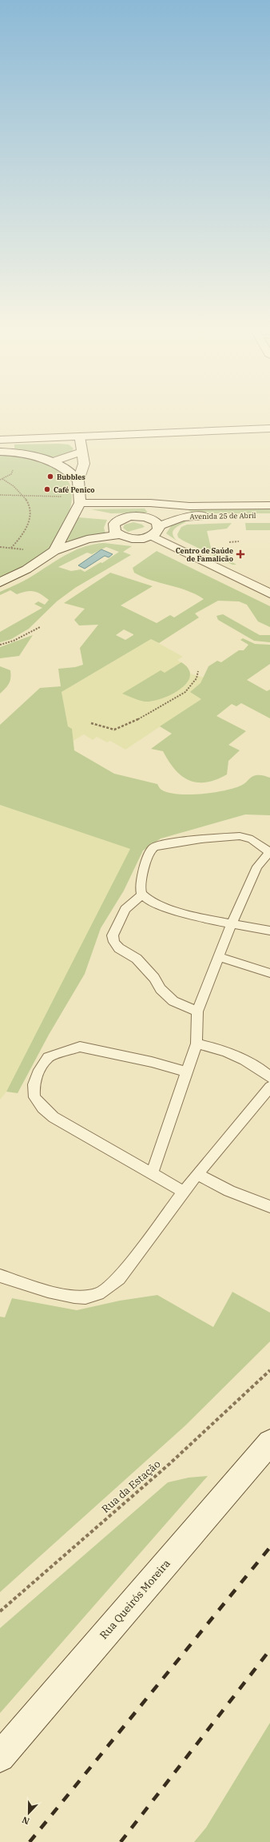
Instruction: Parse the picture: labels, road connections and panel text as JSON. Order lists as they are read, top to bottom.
{
  "streets": {
    "main road": ["Avenida 25 de Abril", "Rua Queirós Moreira"],
    "path": ["Rua da Estação"]
  },
  "places": {
    "other": ["Bubbles", "Café Penico"],
    "health": ["Centro de Saúde de Famalicão"]
  },
  "north": "bottom"
}
